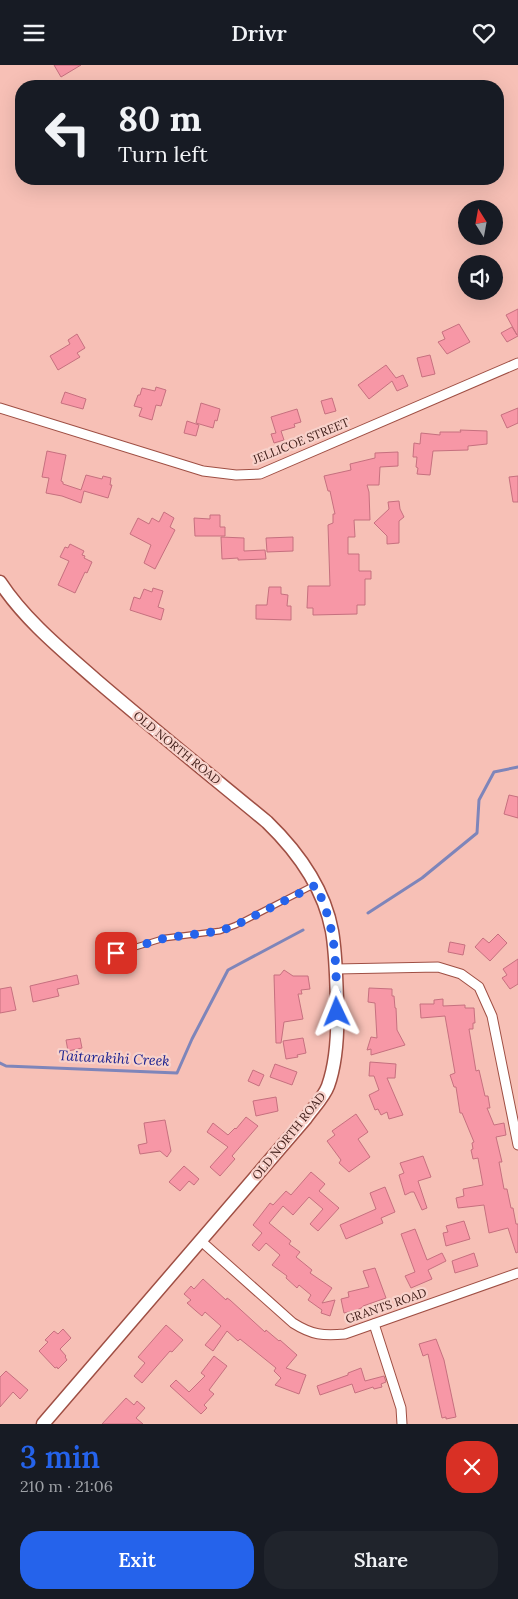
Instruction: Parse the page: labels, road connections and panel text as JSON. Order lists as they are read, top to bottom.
{
  "streets": {
    "street": ["JELLICOE STREET", "OLD NORTH ROAD", "GRANTS ROAD"]
  },
  "crossings": [
    ["OLD NORTH ROAD", "GRANTS ROAD"]
  ],
  "water": ["Taitarakihi Creek"],
  "north": "top",
  "page": {
    "header": "Drivr",
    "turn": ["80 m", "Turn left"],
    "heading": ["3 min", "210 m · 21:06"],
    "buttons": ["Exit", "Share"]
  }
}
